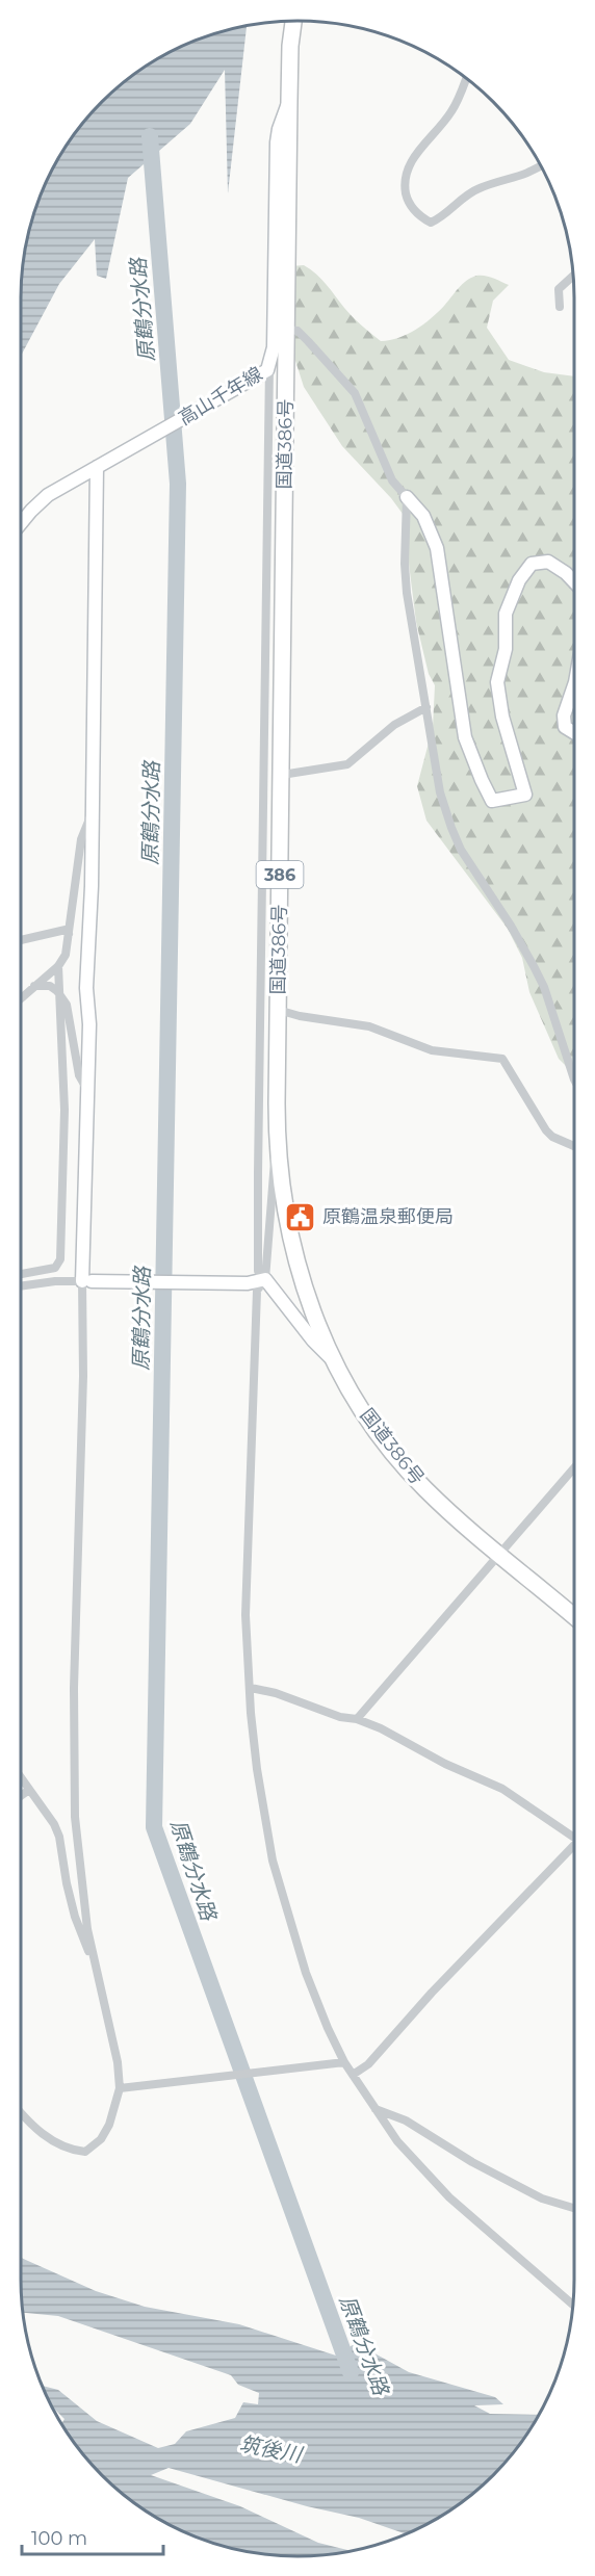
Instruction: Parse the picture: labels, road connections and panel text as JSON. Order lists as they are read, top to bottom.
{
  "streets": {
    "highway": ["国道386号", "386"],
    "street": ["高山千年線"]
  },
  "crossings": [
    ["高山千年線", "国道386号"]
  ],
  "water": ["原鶴分水路", "筑後川"],
  "places": {
    "public building": ["原鶴温泉郵便局"]
  },
  "scale_bar": "100 m"
}
